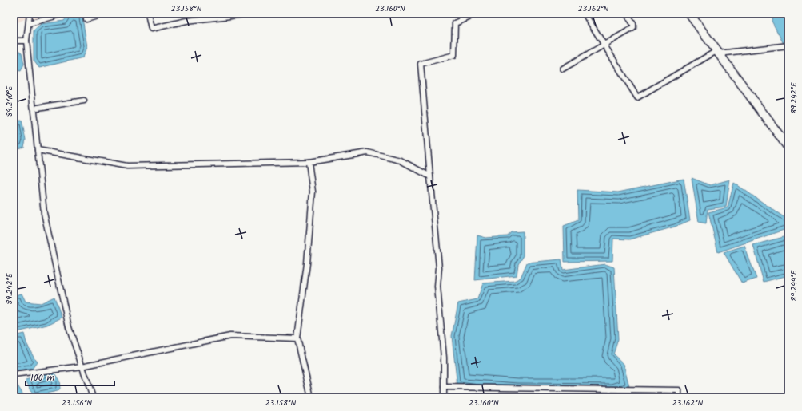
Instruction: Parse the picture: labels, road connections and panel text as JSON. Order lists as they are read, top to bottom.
{
  "scale_bar": "100 m",
  "coordinates": [
    "23.158°N",
    "23.160°N",
    "23.162°N",
    "89.242°E",
    "89.240°E",
    "89.244°E",
    "23.156°N"
  ]
}
